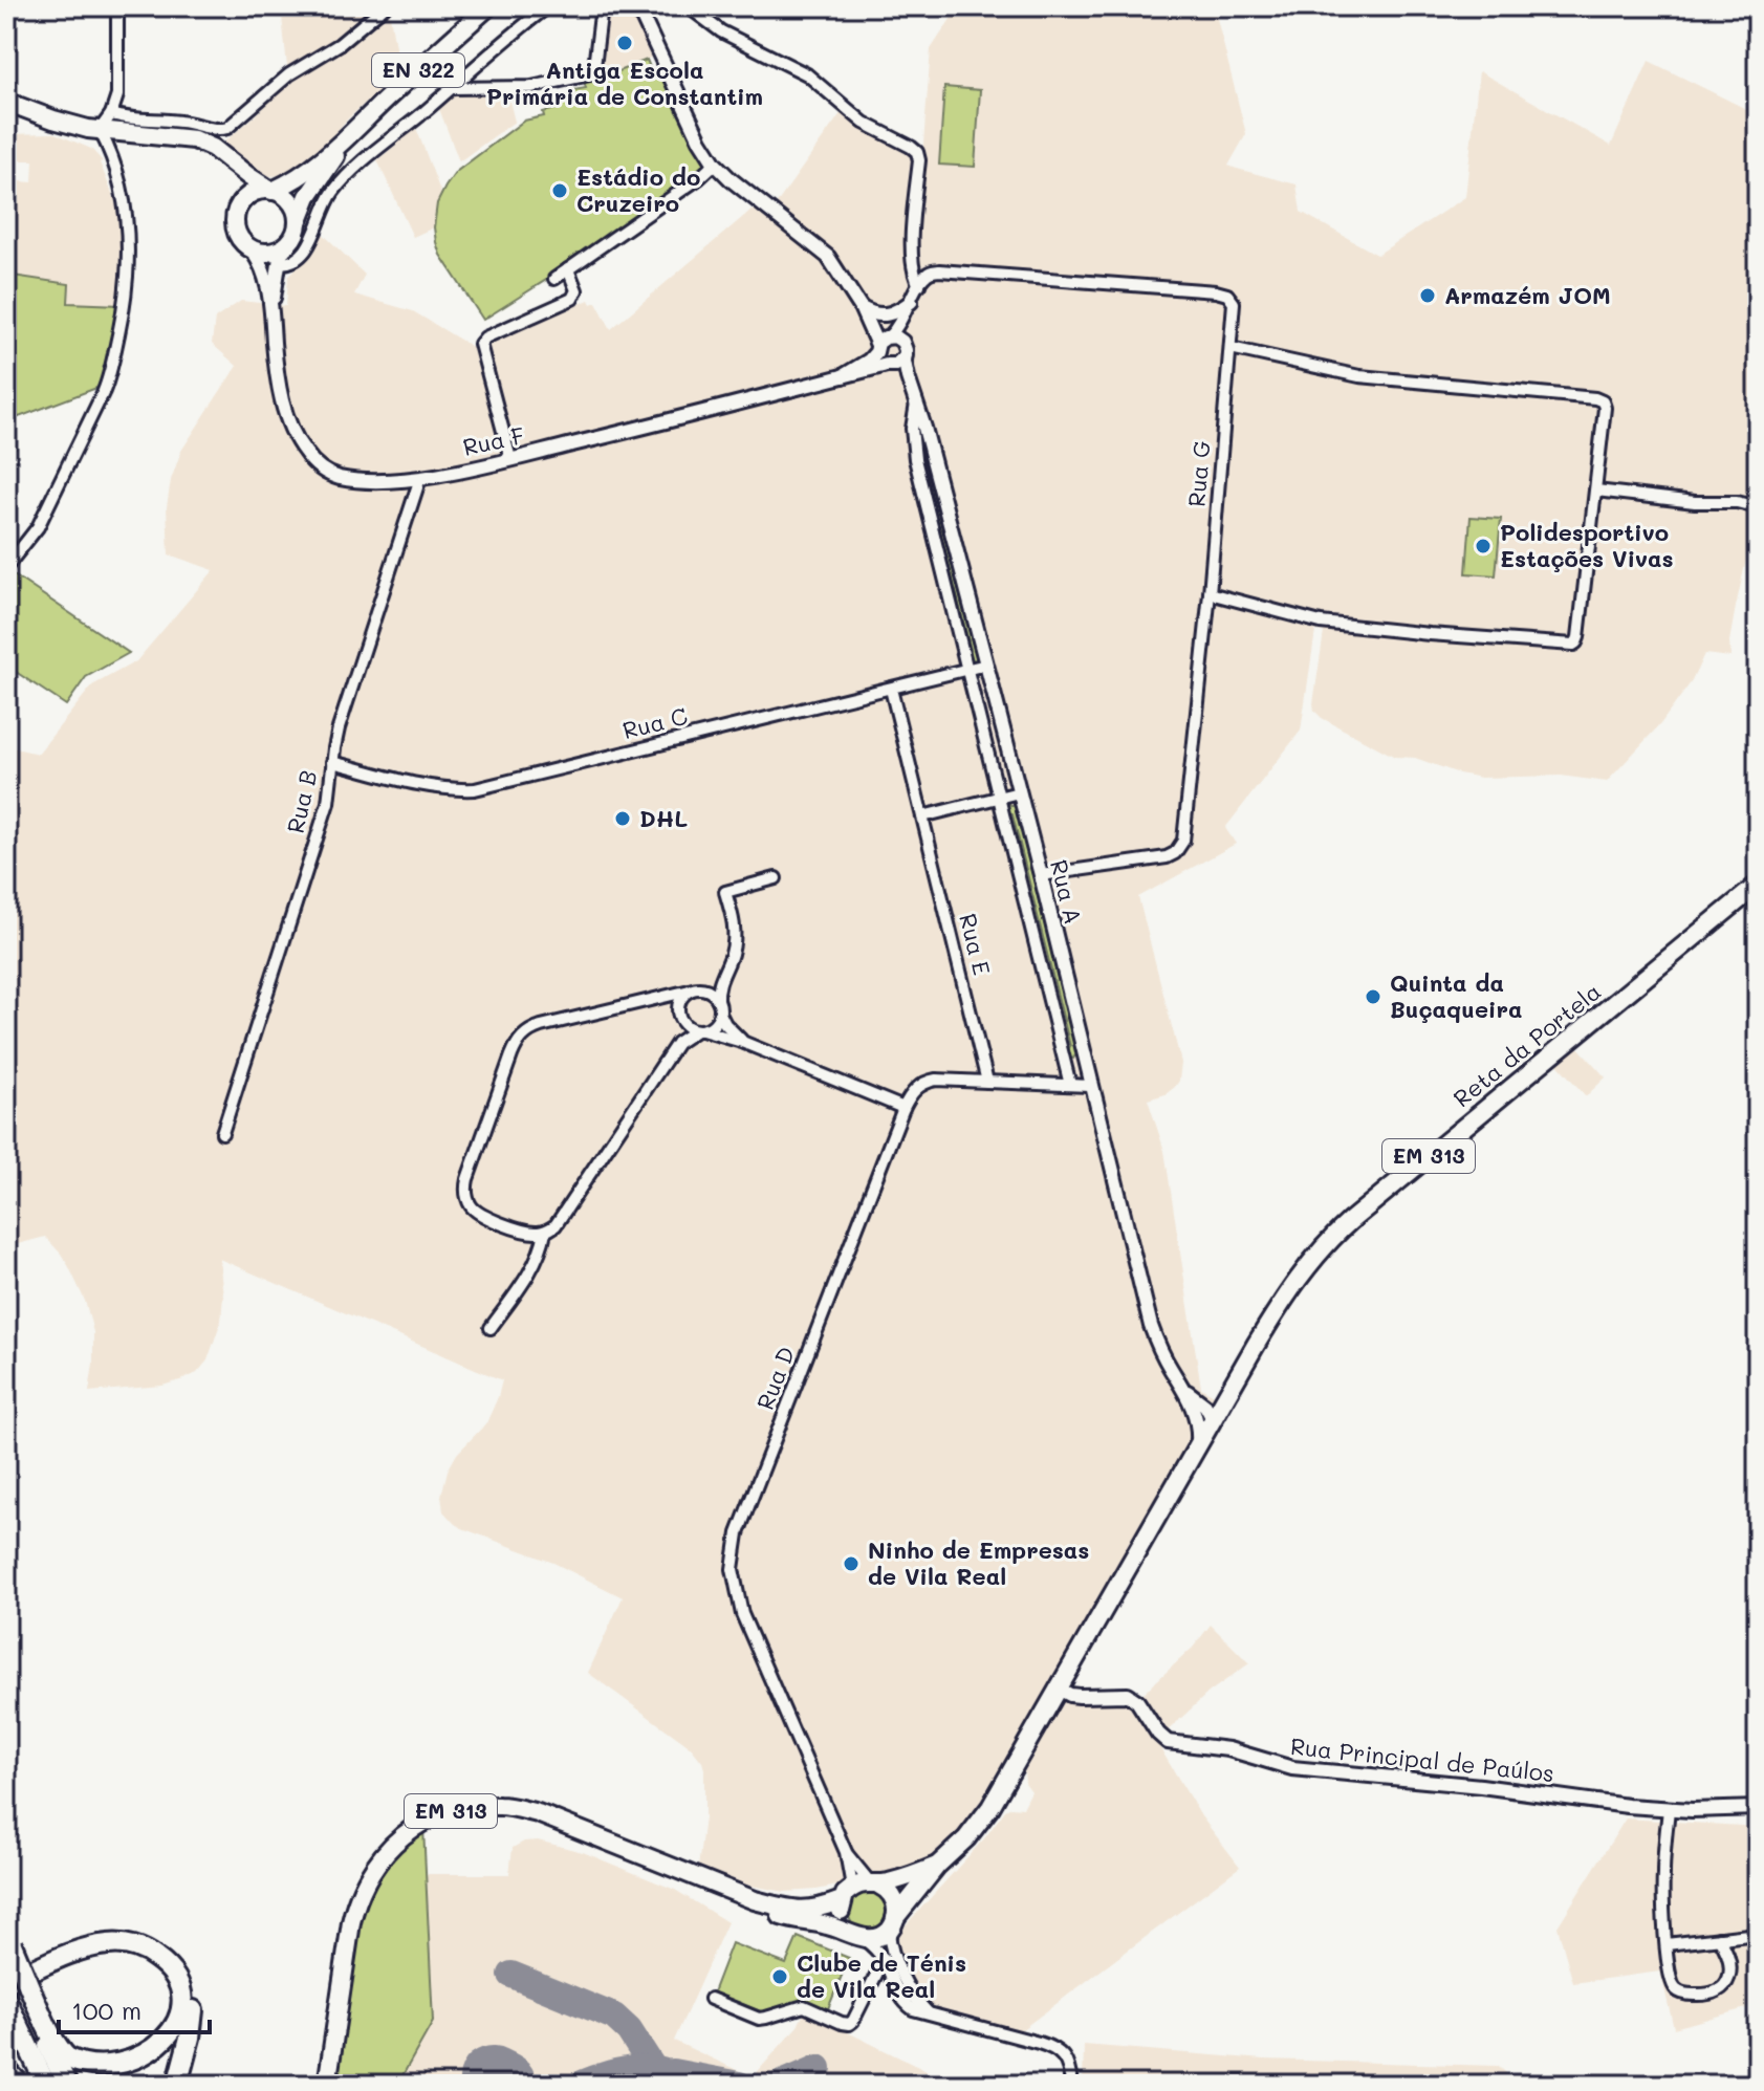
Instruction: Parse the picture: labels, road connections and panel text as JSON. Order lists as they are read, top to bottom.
{
  "streets": {
    "main road": ["EN 322", "Reta da Portela", "EM 313"],
    "street": [
      "Rua F",
      "Rua G",
      "Rua C",
      "Rua B",
      "Rua A",
      "Rua E",
      "Rua D",
      "Rua Principal de Paúlos"
    ]
  },
  "crossings": [
    ["Rua F", "Rua B"],
    ["Rua F", "Rua A"],
    ["Rua G", "Rua A"],
    ["Rua C", "Rua B"],
    ["Rua C", "Rua A"],
    ["Rua C", "Rua E"],
    ["Rua A", "Rua D"],
    ["Rua E", "Rua D"],
    ["Reta da Portela", "EM 313"],
    ["EM 313", "Rua Principal de Paúlos"]
  ],
  "places": [
    "Antiga Escola Primária de Constantim",
    "Estádio do Cruzeiro",
    "Armazém JOM",
    "Polidesportivo Estações Vivas",
    "DHL",
    "Quinta da Buçaqueira",
    "Ninho de Empresas de Vila Real",
    "Clube de Ténis de Vila Real"
  ],
  "scale_bar": "100 m"
}
